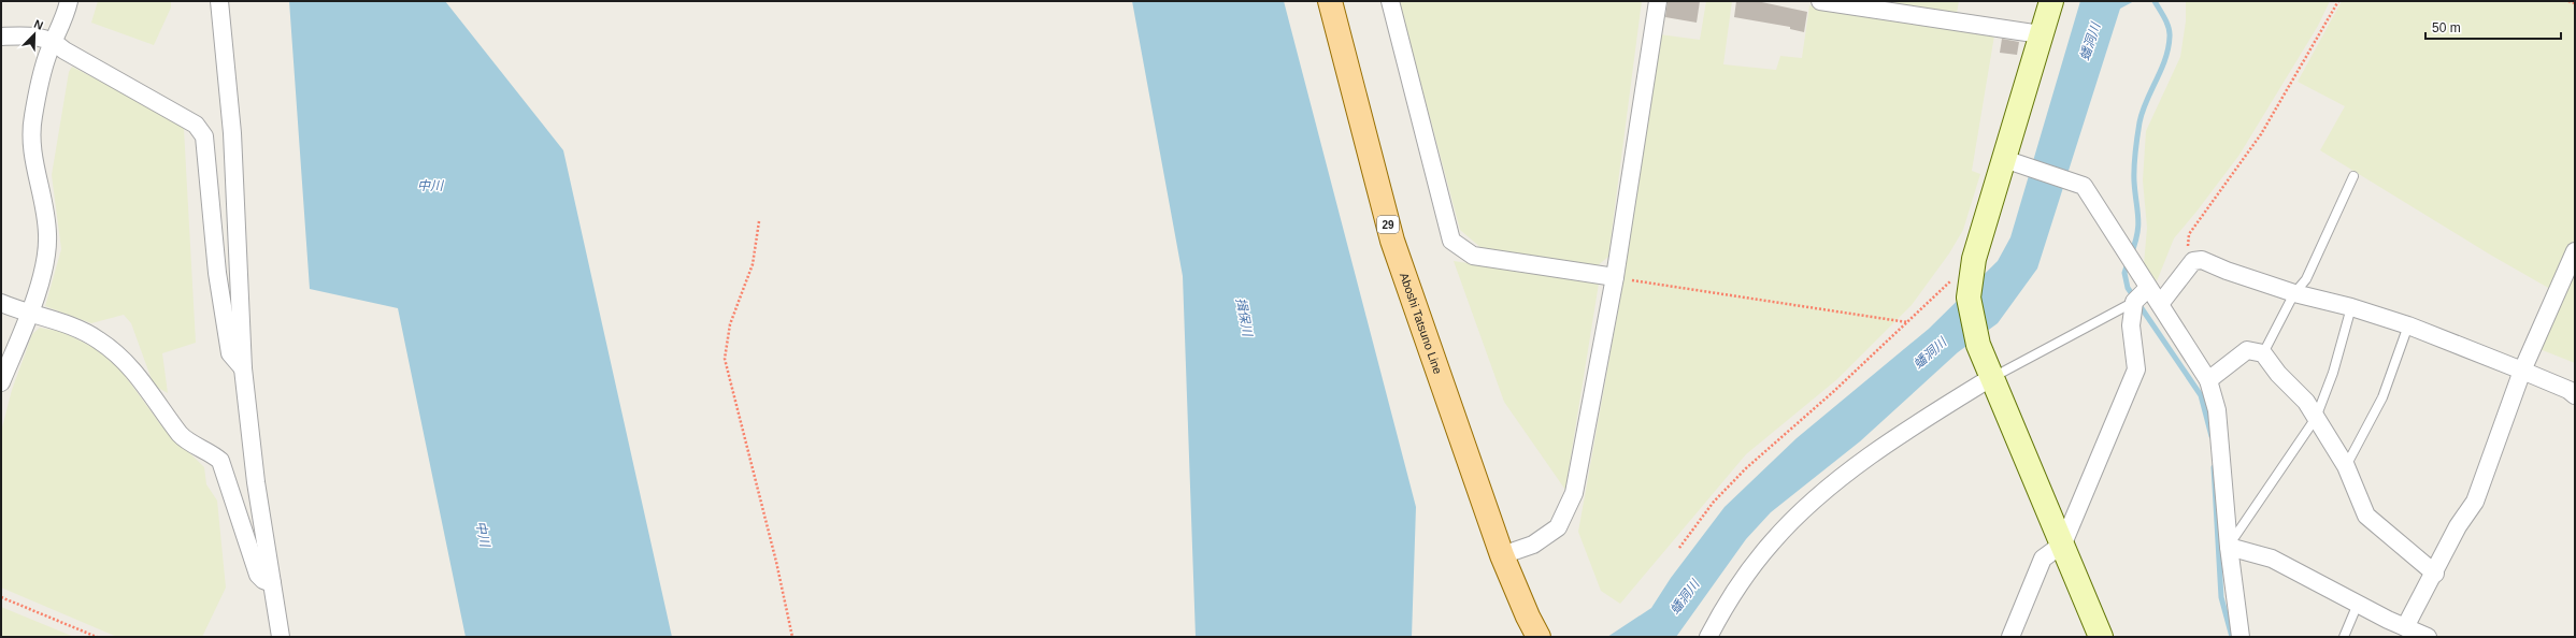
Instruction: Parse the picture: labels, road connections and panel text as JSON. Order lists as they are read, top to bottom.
{
  "streets": {
    "main road": ["29", "Aboshi Tatsuno Line"]
  },
  "water": ["蟠洞川", "中川", "揖保川"],
  "scale_bar": "50 m",
  "north": "top right"
}
